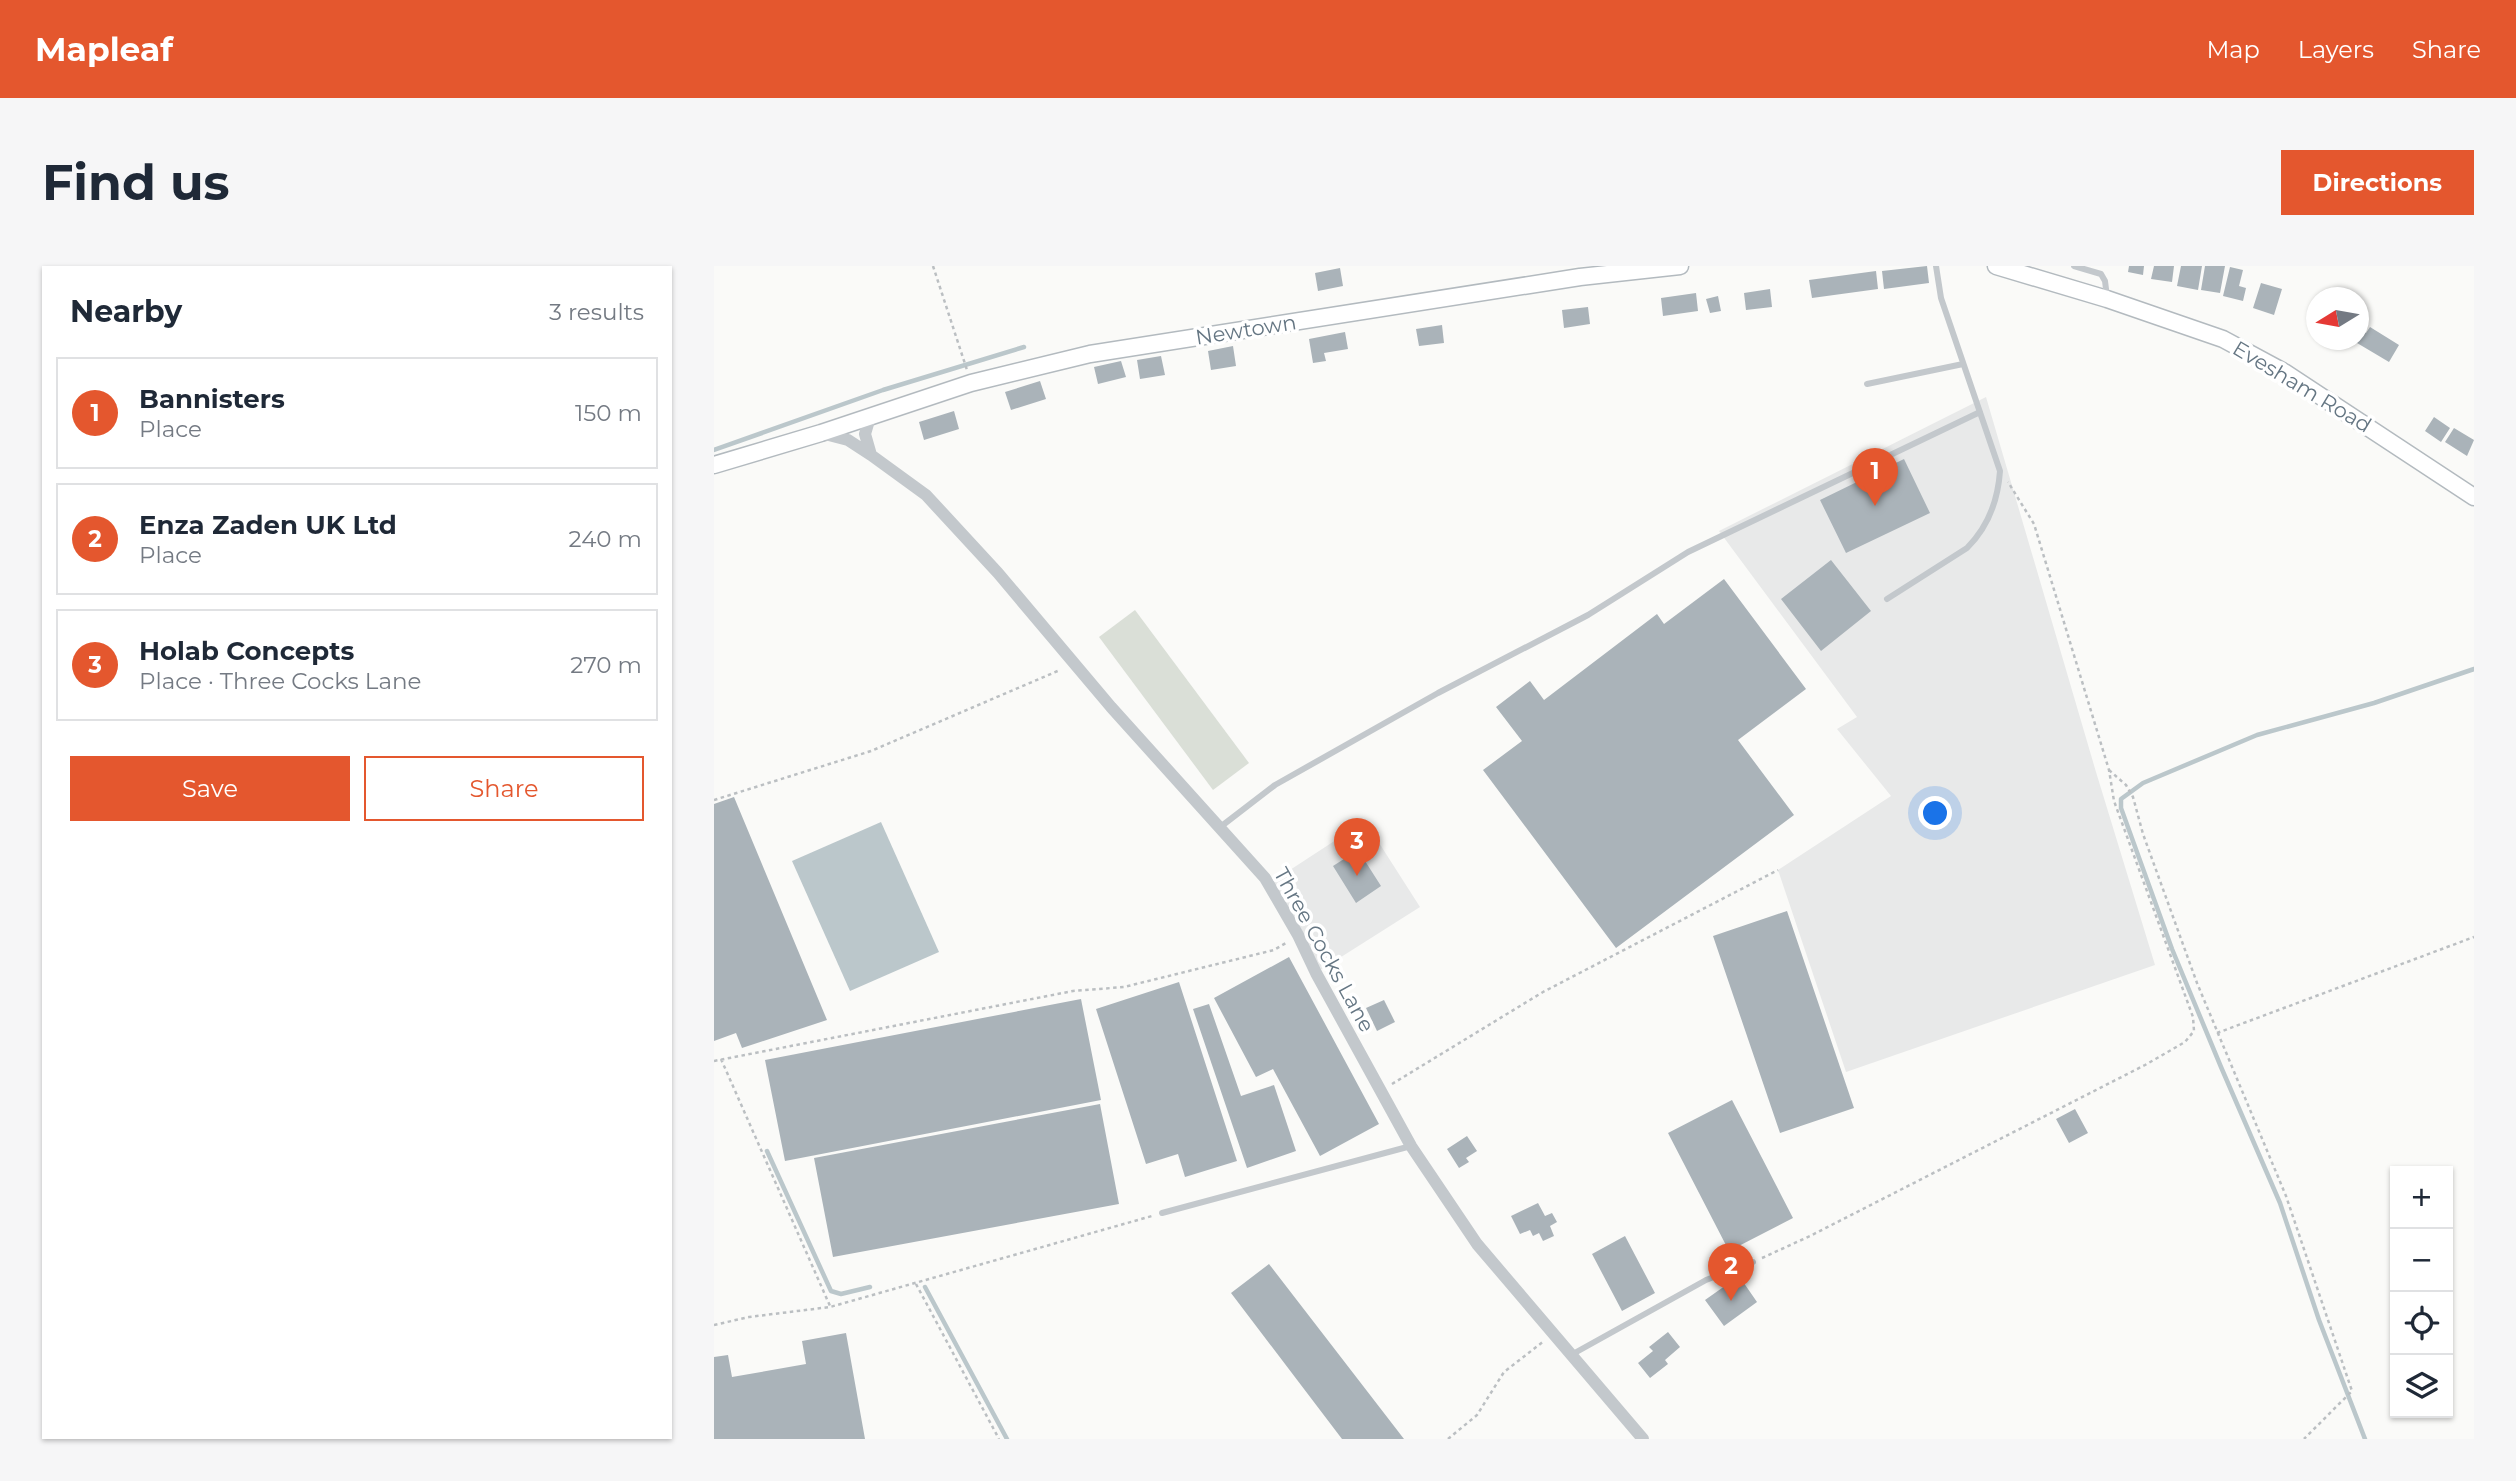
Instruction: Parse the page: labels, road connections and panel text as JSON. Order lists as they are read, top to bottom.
{
  "streets": {
    "main road": ["Newtown", "Evesham Road"],
    "street": ["Three Cocks Lane"]
  },
  "crossings": [
    ["Newtown", "Three Cocks Lane"]
  ],
  "north": "left",
  "page": {
    "header": "Mapleaf",
    "nav": ["Map", "Layers", "Share"],
    "buttons": [
      "Directions",
      ["Save", "Share"]
    ],
    "title": "Find us",
    "heading": ["Nearby", "3 results"],
    "list": [
      {
        "mark": "1",
        "name": "Bannisters",
        "note": "Place",
        "value": "150 m"
      },
      {
        "mark": "2",
        "name": "Enza Zaden UK Ltd",
        "note": "Place",
        "value": "240 m"
      },
      {
        "mark": "3",
        "name": "Holab Concepts",
        "note": "Place · Three Cocks Lane",
        "value": "270 m"
      }
    ],
    "pins": ["1", "3", "2"],
    "map_buttons": ["+", "−"]
  }
}
